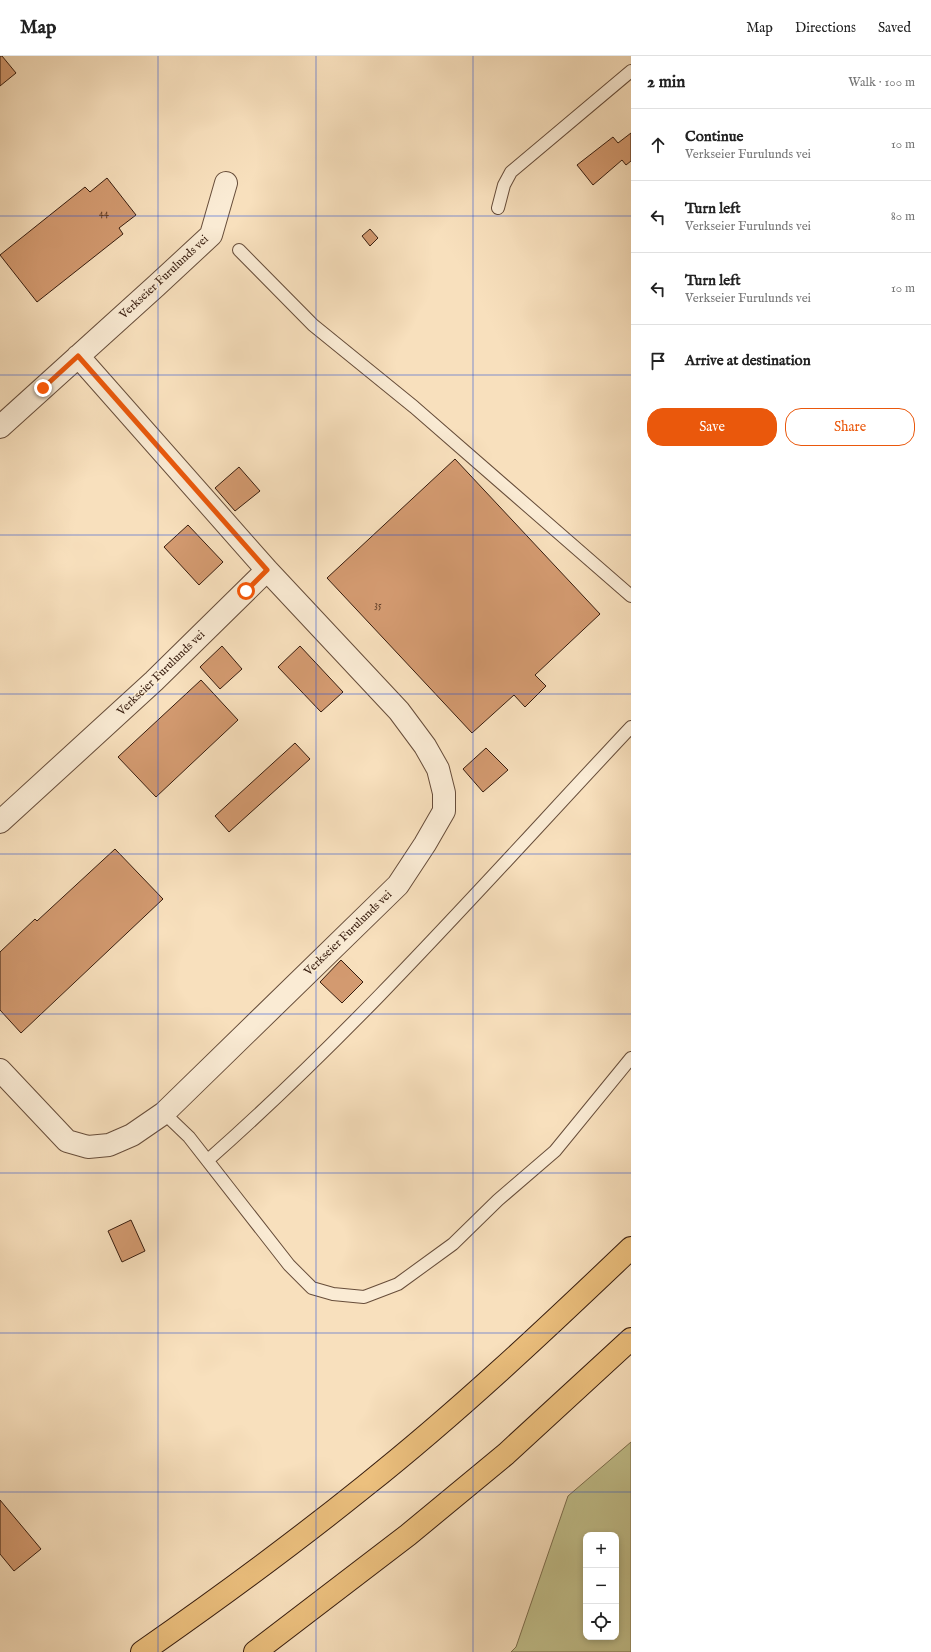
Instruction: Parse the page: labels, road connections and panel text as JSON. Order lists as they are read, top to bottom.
{
  "streets": {
    "street": ["Verkseier Furulunds vei"]
  },
  "house_numbers": ["44", "35"],
  "page": {
    "header": "Map",
    "nav": ["Map", "Directions", "Saved"],
    "heading": ["2 min", "Walk · 100 m"],
    "list": [
      ["Continue", "Verkseier Furulunds vei", "10 m"],
      ["Turn left", "Verkseier Furulunds vei", "80 m"],
      ["Turn left", "Verkseier Furulunds vei", "10 m"],
      "Arrive at destination"
    ],
    "buttons": ["Save", "Share"],
    "map_buttons": ["+", "−"]
  }
}
